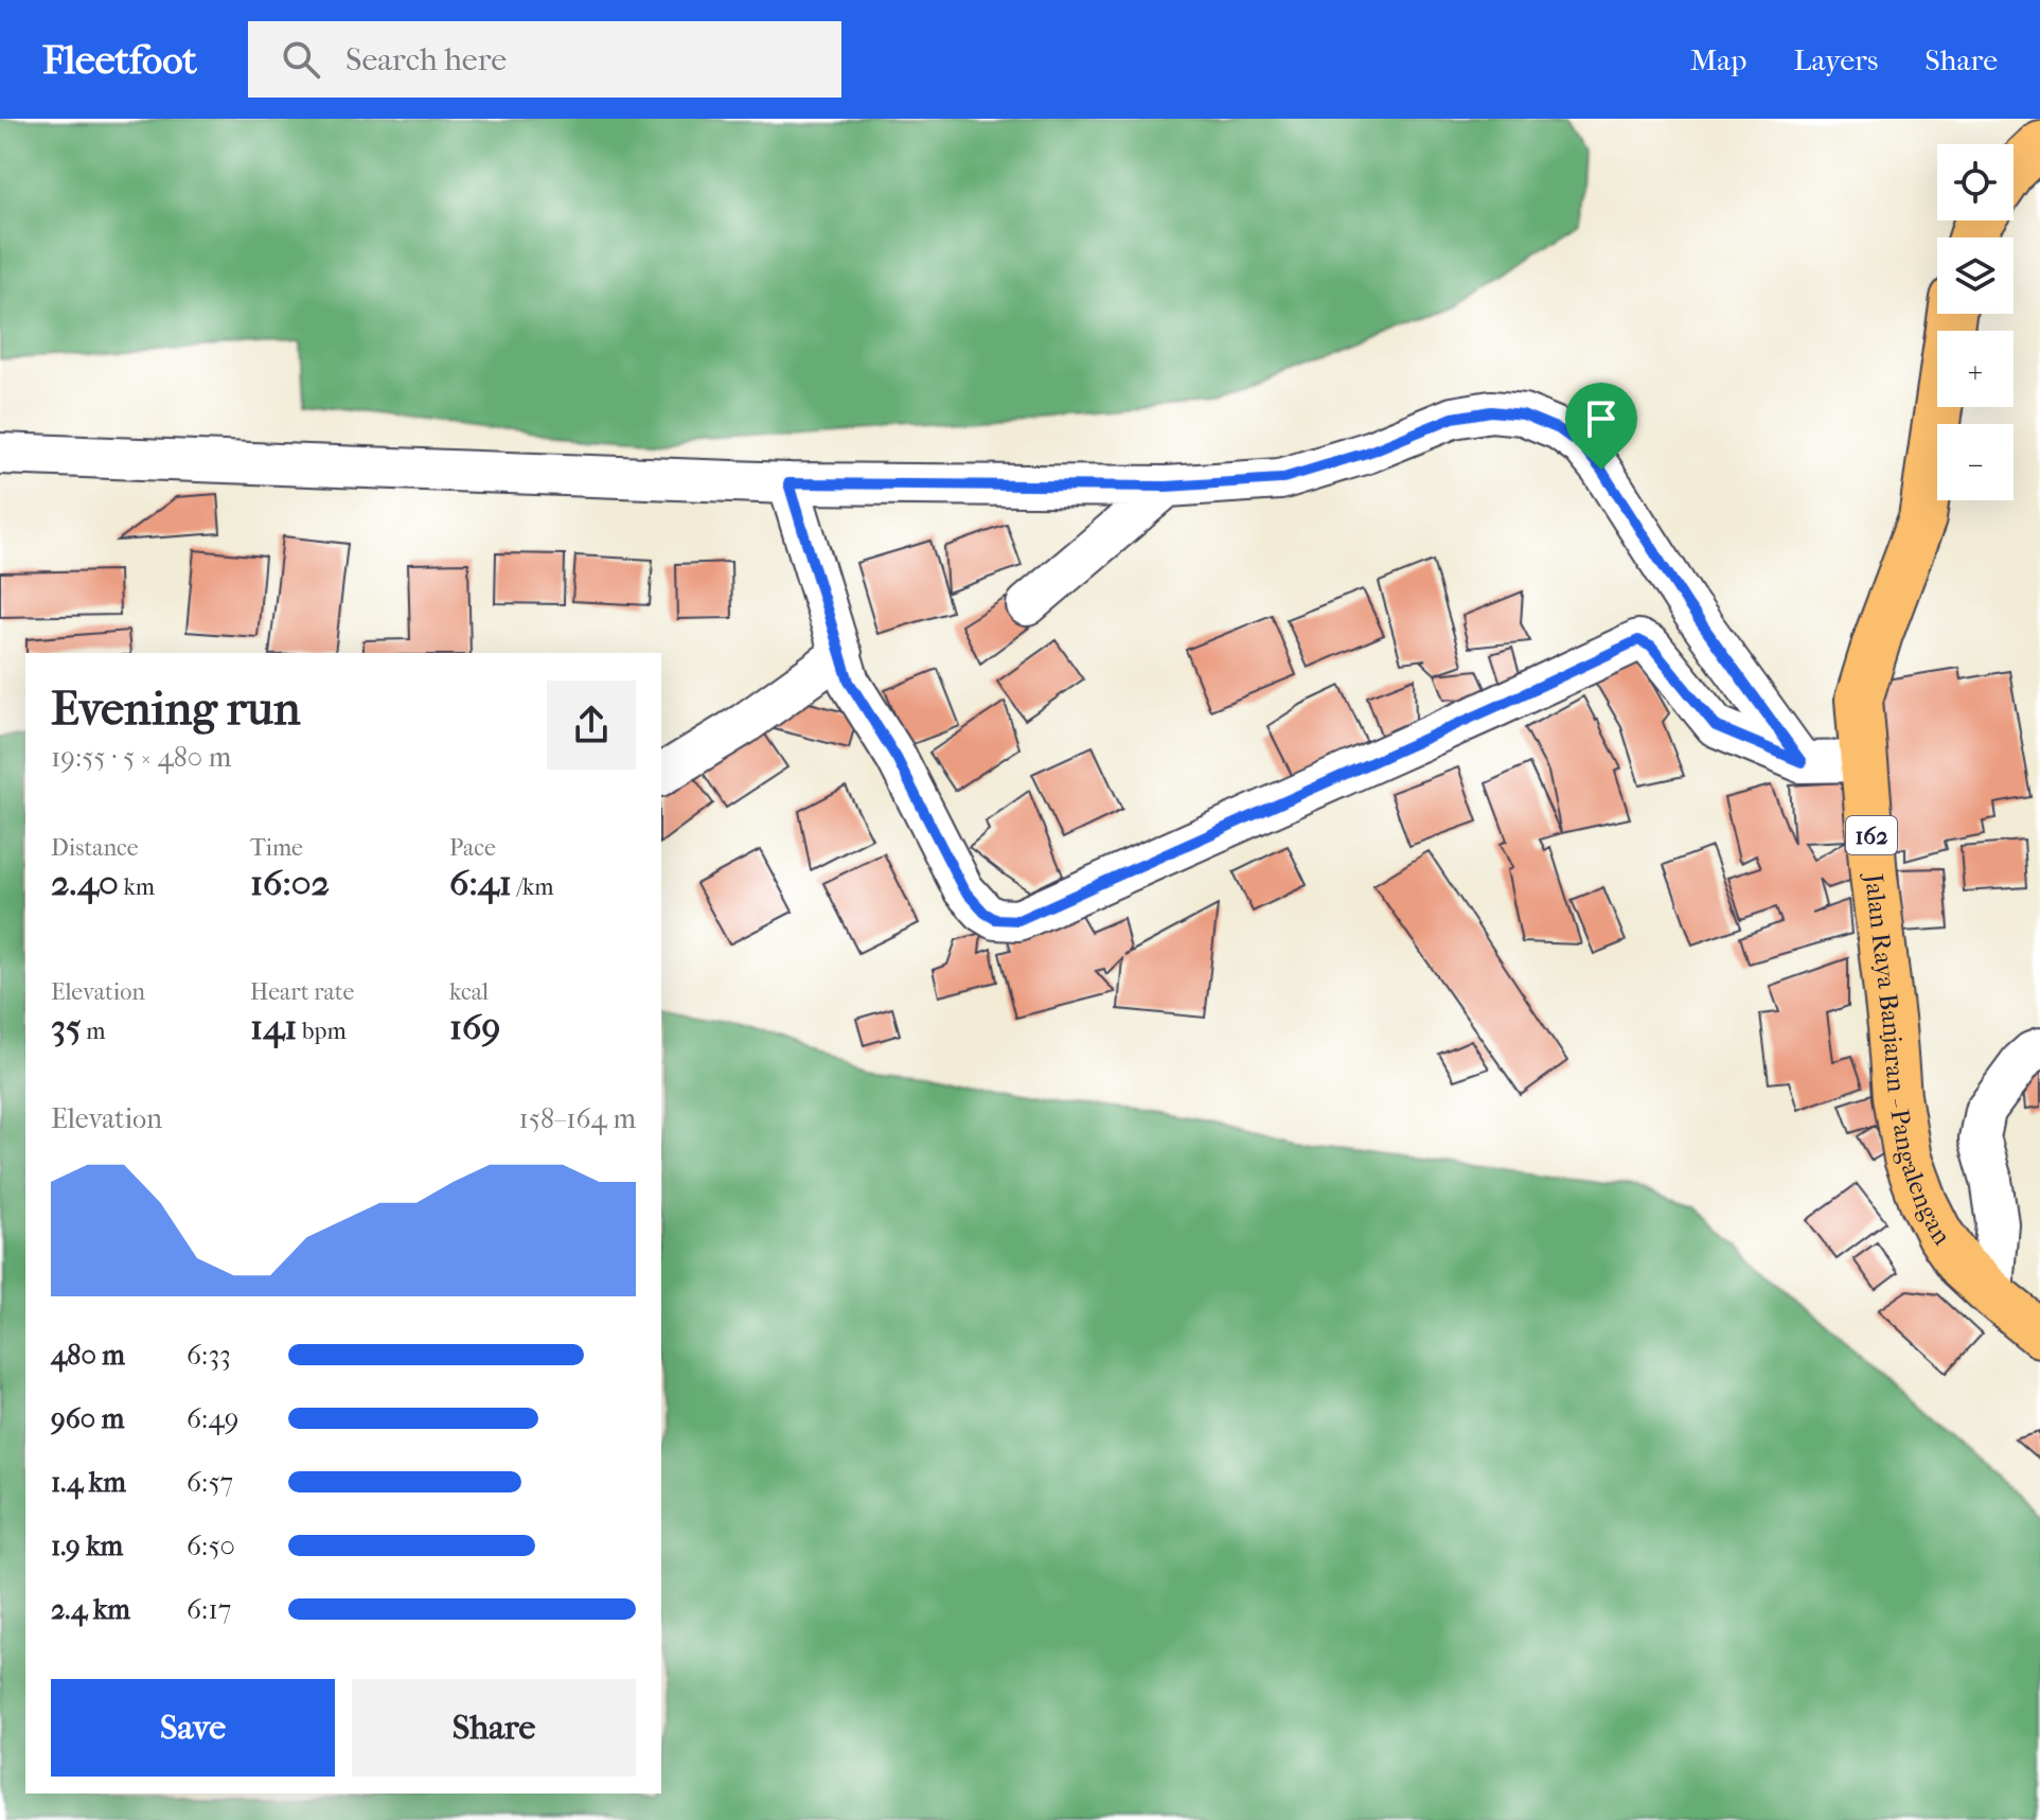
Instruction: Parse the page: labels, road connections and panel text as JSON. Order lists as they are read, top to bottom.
{
  "streets": {
    "main road": ["162", "Jalan Raya Banjaran - Pangalengan"]
  },
  "page": {
    "header": "Fleetfoot",
    "search": "Search here",
    "nav": ["Map", "Layers", "Share"],
    "map_buttons": ["+", "−"],
    "heading": ["Evening run", "19:55 · 5 × 480 m"],
    "stats": [
      ["Distance", "2.40 km"],
      ["Time", "16:02"],
      ["Pace", "6:41 /km"],
      ["Elevation", "35 m"],
      ["Heart rate", "141 bpm"],
      ["kcal", "169"]
    ],
    "chart": ["Elevation", "158–164 m"],
    "list": [
      {
        "name": "480 m",
        "note": "6:33"
      },
      {
        "name": "960 m",
        "note": "6:49"
      },
      {
        "name": "1.4 km",
        "note": "6:57"
      },
      {
        "name": "1.9 km",
        "note": "6:50"
      },
      {
        "name": "2.4 km",
        "note": "6:17"
      }
    ],
    "buttons": ["Save", "Share"]
  }
}
